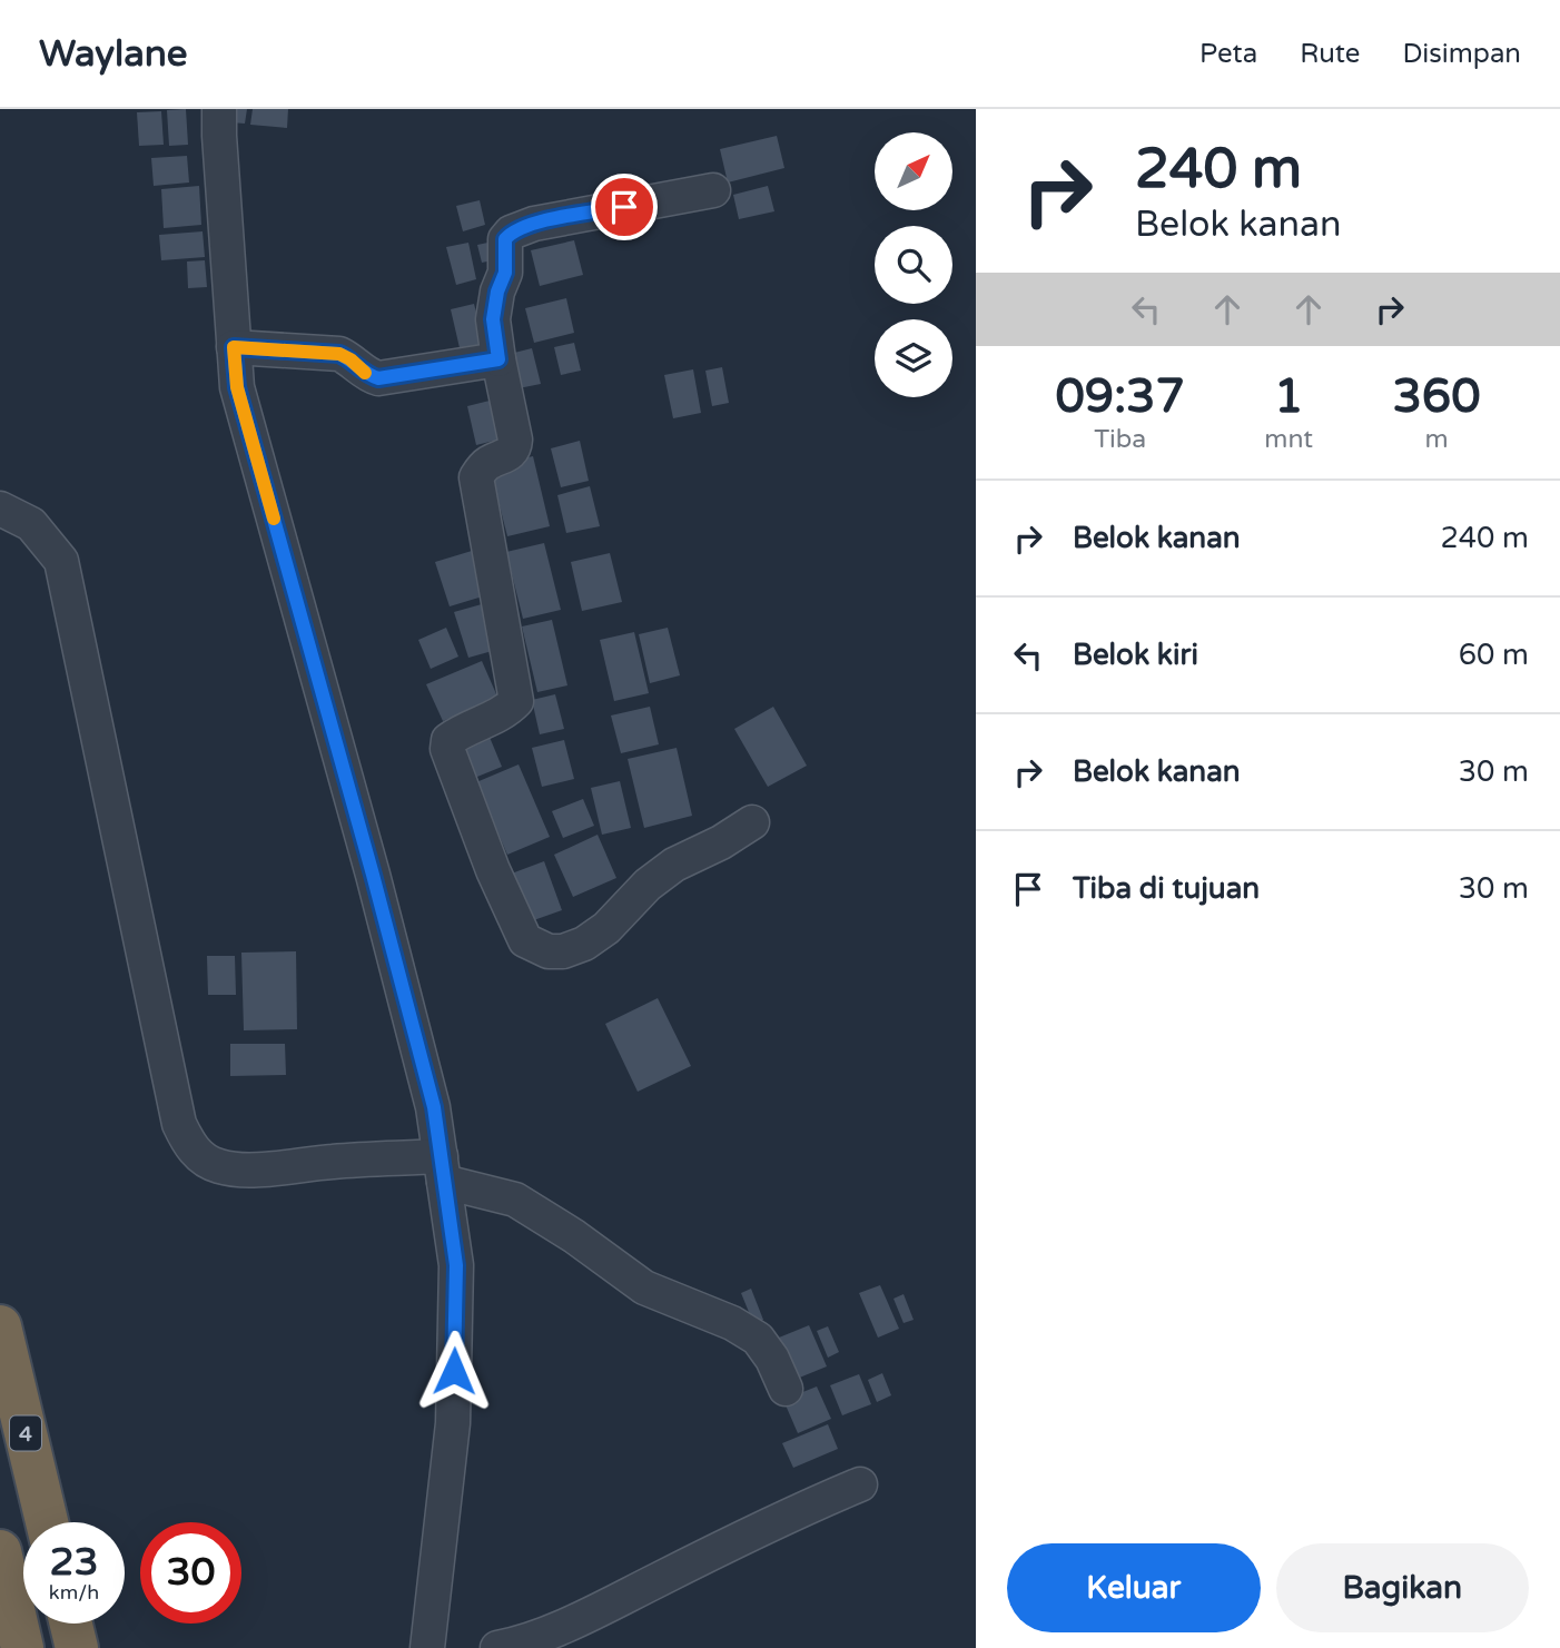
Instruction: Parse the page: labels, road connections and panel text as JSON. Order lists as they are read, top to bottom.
{
  "streets": {
    "highway": ["4"]
  },
  "north": "top right",
  "page": {
    "header": "Waylane",
    "nav": ["Peta", "Rute", "Disimpan"],
    "turn": ["240 m", "Belok kanan"],
    "eta": [
      "09:37",
      "Tiba",
      "1",
      "mnt",
      "360",
      "m"
    ],
    "list": [
      {
        "name": "Belok kanan",
        "value": "240 m"
      },
      {
        "name": "Belok kiri",
        "value": "60 m"
      },
      {
        "name": "Belok kanan",
        "value": "30 m"
      },
      {
        "name": "Tiba di tujuan",
        "value": "30 m"
      }
    ],
    "speed": "23 km/h",
    "limit": "30",
    "buttons": ["Keluar", "Bagikan"]
  }
}
